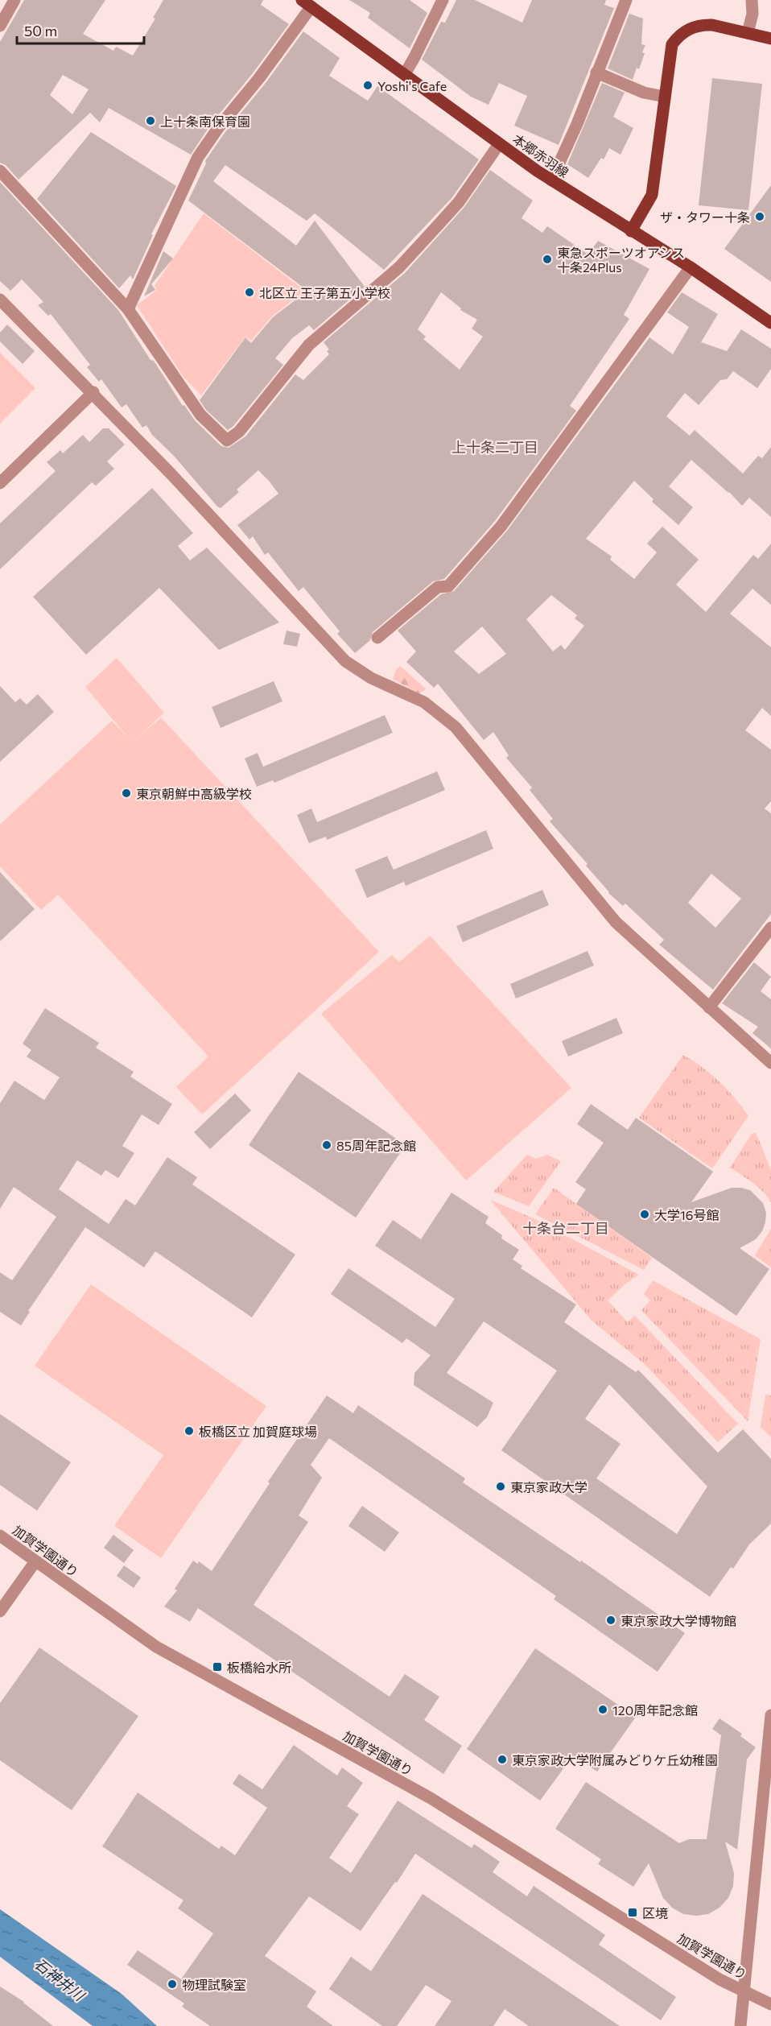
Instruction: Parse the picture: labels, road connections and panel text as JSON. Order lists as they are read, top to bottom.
{
  "streets": {
    "main road": ["本郷赤羽線"],
    "street": ["加賀学園通り"]
  },
  "districts": ["上十条二丁目", "十条台二丁目"],
  "water": ["石神井川"],
  "places": {
    "other": [
      "Yoshi's Cafe",
      "上十条南保育園",
      "ザ・タワー十条",
      "東急スポーツオアシス 十条24Plus",
      "北区立 王子第五小学校",
      "東京朝鮮中高級学校",
      "85周年記念館",
      "大学16号館",
      "板橋区立 加賀庭球場",
      "東京家政大学",
      "東京家政大学博物館",
      "120周年記念館",
      "東京家政大学附属みどりケ丘幼稚園",
      "物理試験室"
    ],
    "transit": ["板橋給水所", "区境"]
  },
  "scale_bar": "50 m"
}
